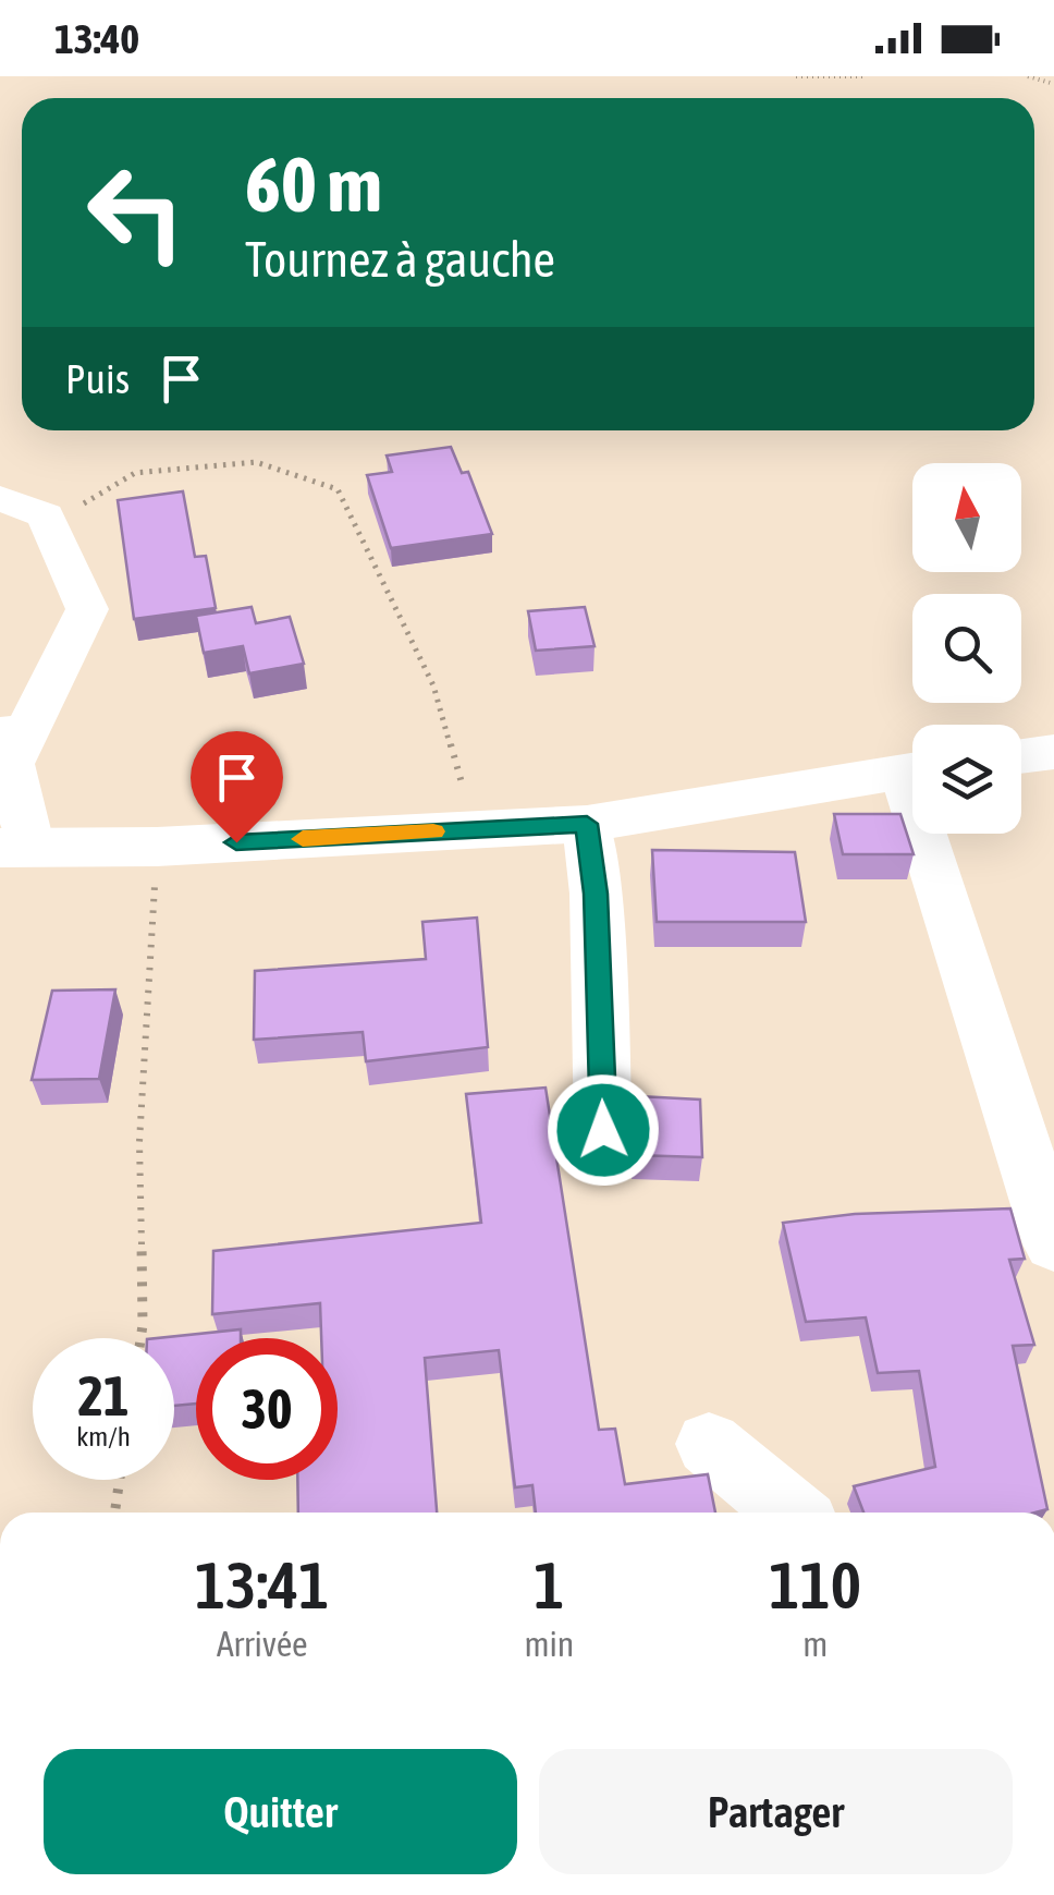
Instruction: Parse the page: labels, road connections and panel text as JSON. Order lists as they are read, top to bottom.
{
  "north": "top",
  "page": {
    "status": "13:40",
    "turn": ["60 m", "Tournez à gauche"],
    "then": "Puis",
    "speed": "21 km/h",
    "limit": "30",
    "eta": [
      "13:41",
      "Arrivée",
      "1",
      "min",
      "110",
      "m"
    ],
    "buttons": ["Quitter", "Partager"]
  }
}
